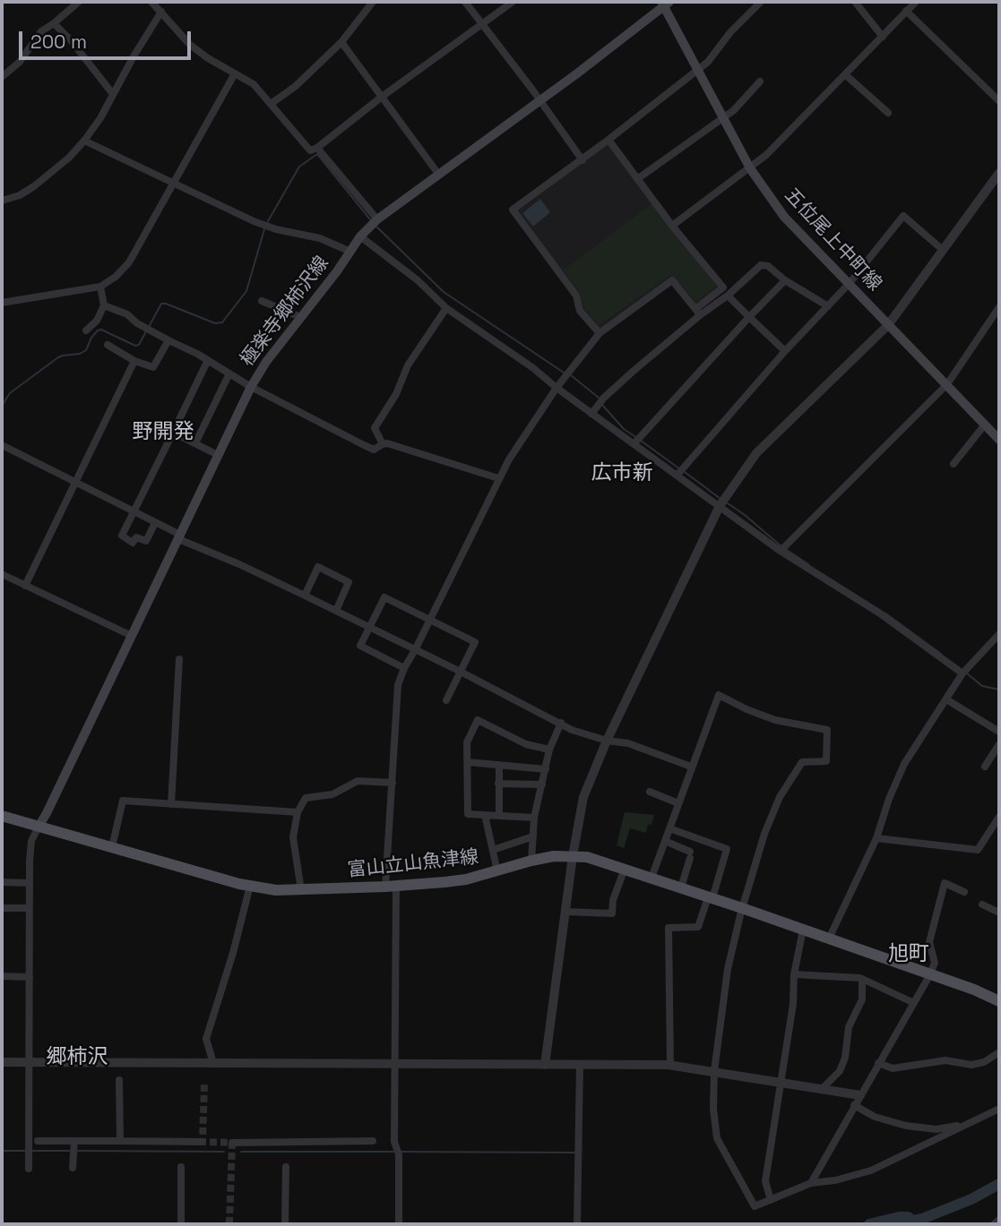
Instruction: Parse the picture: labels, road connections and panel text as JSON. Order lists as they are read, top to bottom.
{
  "streets": {
    "main road": ["五位尾上中町線", "極楽寺郷柿沢線", "富山立山魚津線"]
  },
  "crossings": [
    ["五位尾上中町線", "極楽寺郷柿沢線"],
    ["極楽寺郷柿沢線", "富山立山魚津線"]
  ],
  "districts": [
    "野開発",
    "広市新",
    "旭町",
    "郷柿沢"
  ],
  "scale_bar": "200 m"
}
